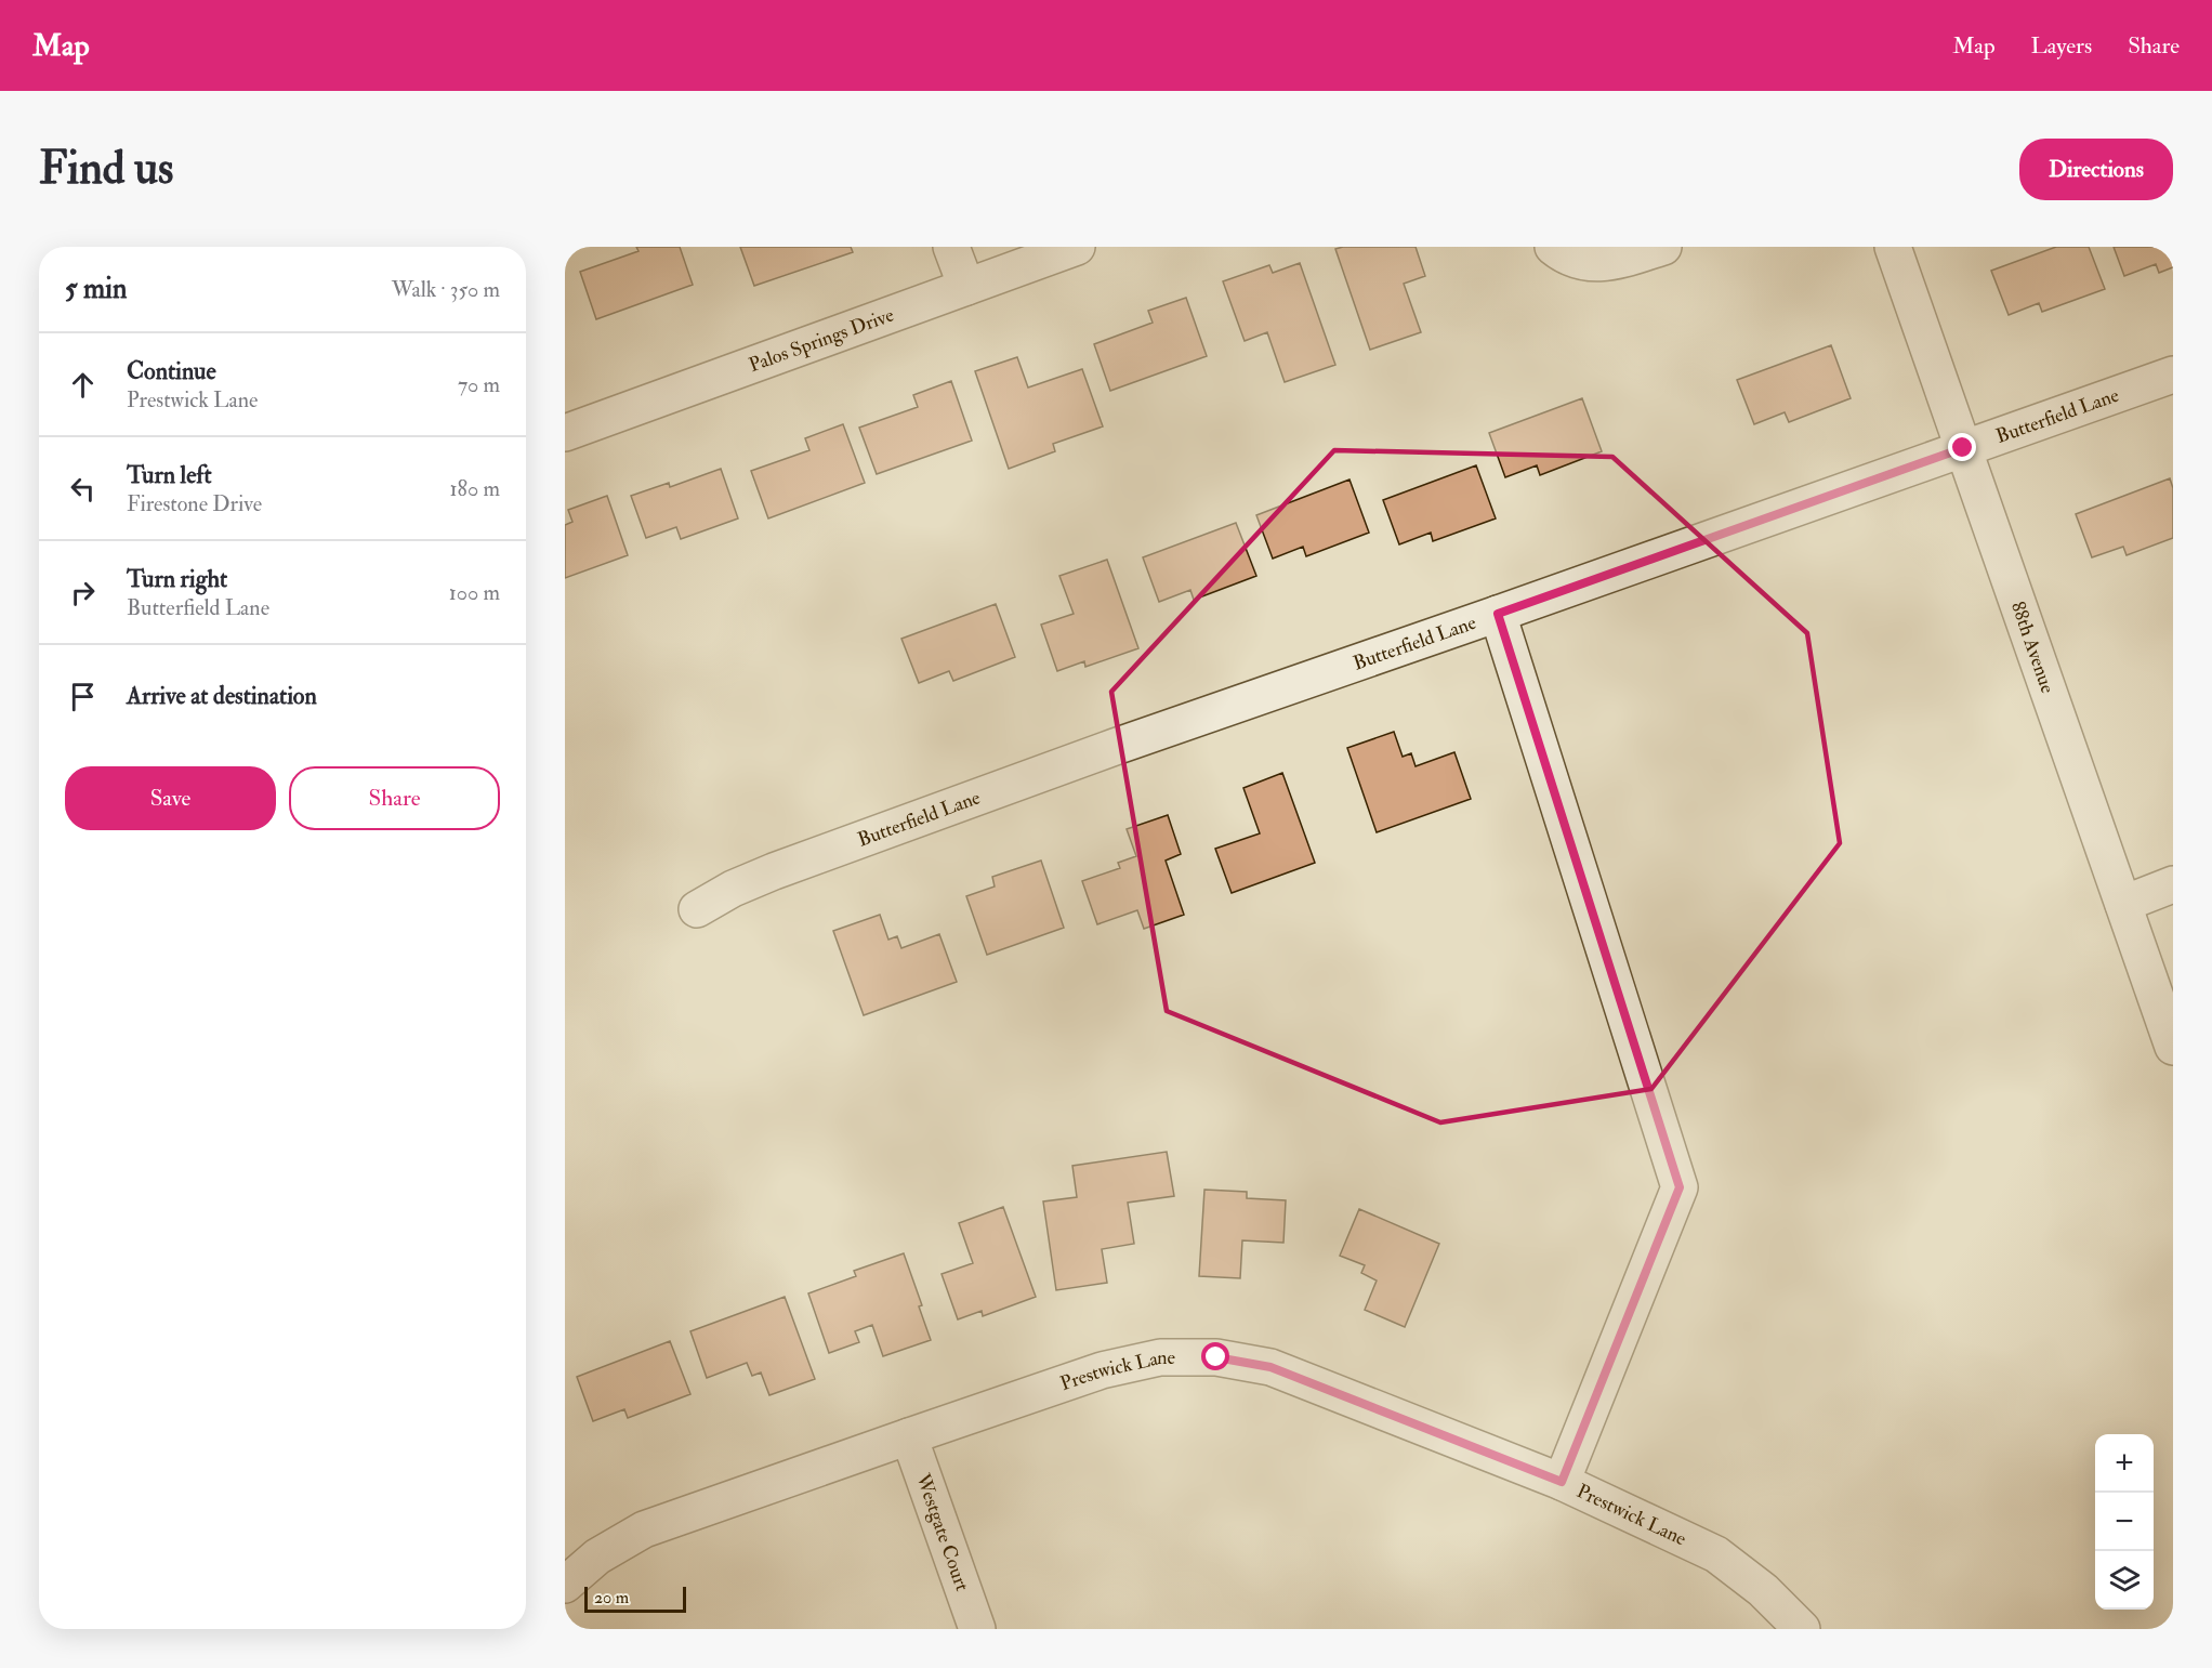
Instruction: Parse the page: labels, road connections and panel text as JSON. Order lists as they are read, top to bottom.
{
  "streets": {
    "street": [
      "Palos Springs Drive",
      "Butterfield Lane",
      "88th Avenue",
      "Prestwick Lane",
      "Westgate Court"
    ]
  },
  "crossings": [
    ["Butterfield Lane", "88th Avenue"],
    ["Prestwick Lane", "Westgate Court"]
  ],
  "scale_bar": "20 m",
  "page": {
    "header": "Map",
    "nav": ["Map", "Layers", "Share"],
    "buttons": [
      "Directions",
      ["Save", "Share"]
    ],
    "title": "Find us",
    "heading": ["5 min", "Walk · 350 m"],
    "list": [
      ["Continue", "Prestwick Lane", "70 m"],
      ["Turn left", "Firestone Drive", "180 m"],
      ["Turn right", "Butterfield Lane", "100 m"],
      "Arrive at destination"
    ],
    "map_buttons": ["+", "−"],
    "scale": "20 m"
  }
}
